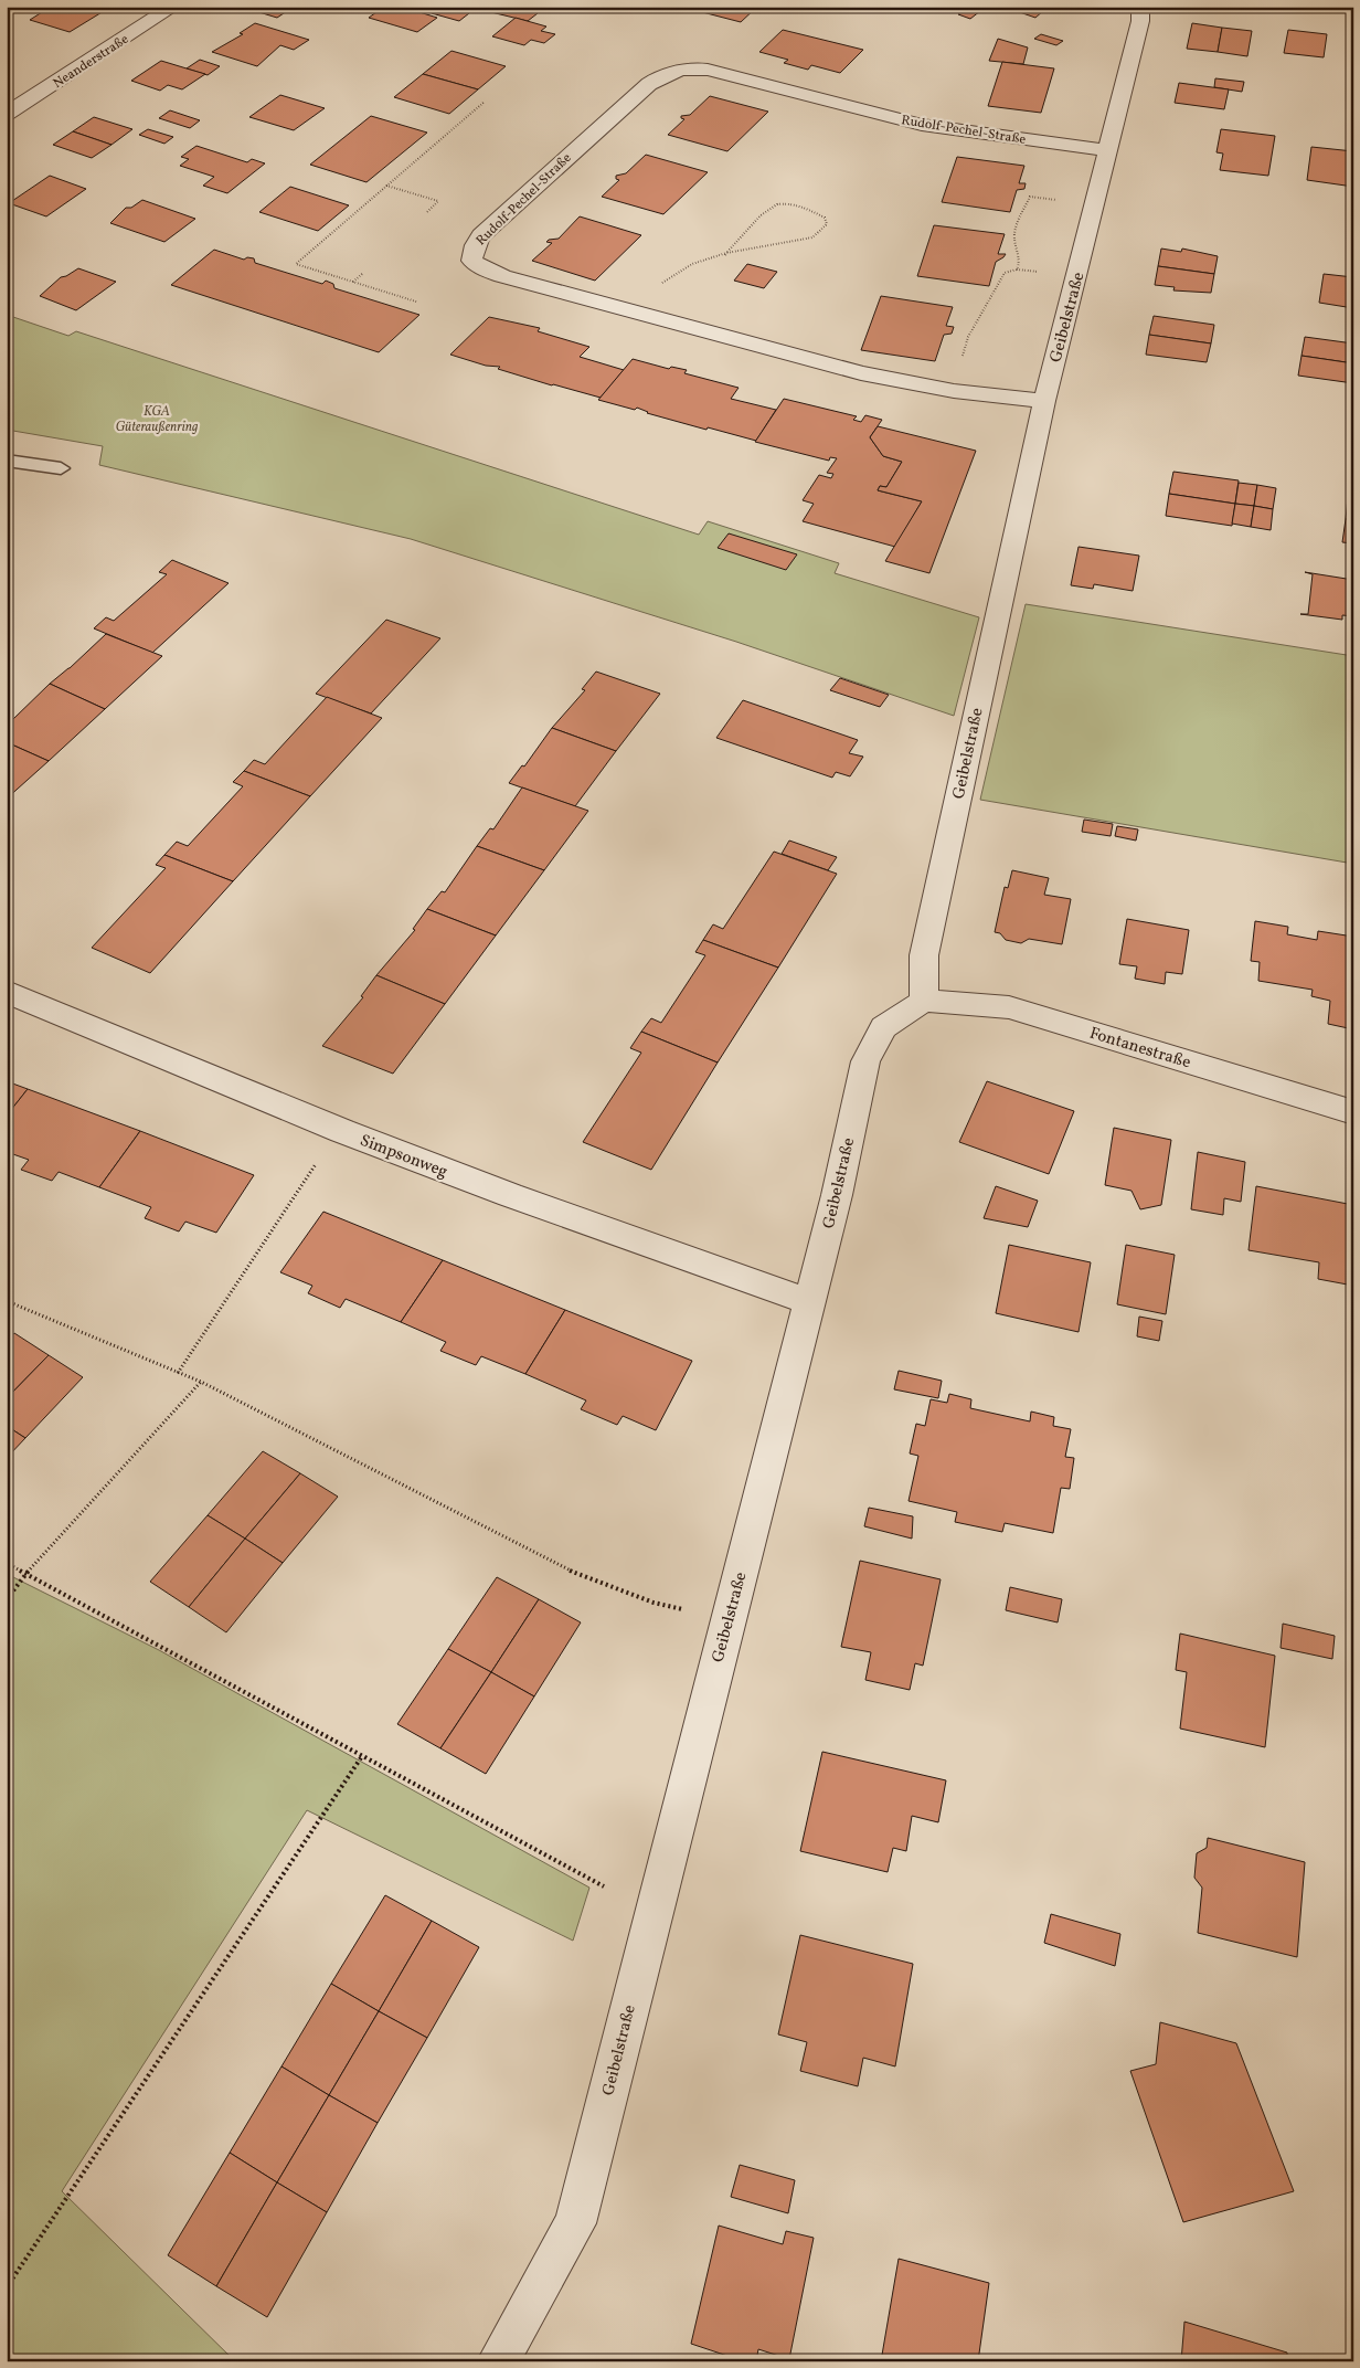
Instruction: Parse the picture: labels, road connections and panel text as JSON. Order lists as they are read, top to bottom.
{
  "streets": {
    "street": [
      "Neanderstraße",
      "Rudolf-Pechel-Straße",
      "Geibelstraße",
      "Fontanestraße",
      "Simpsonweg"
    ]
  },
  "crossings": [
    ["Rudolf-Pechel-Straße", "Geibelstraße"],
    ["Geibelstraße", "Fontanestraße"],
    ["Geibelstraße", "Simpsonweg"]
  ],
  "parks": ["KGA Güteraußenring"]
}
